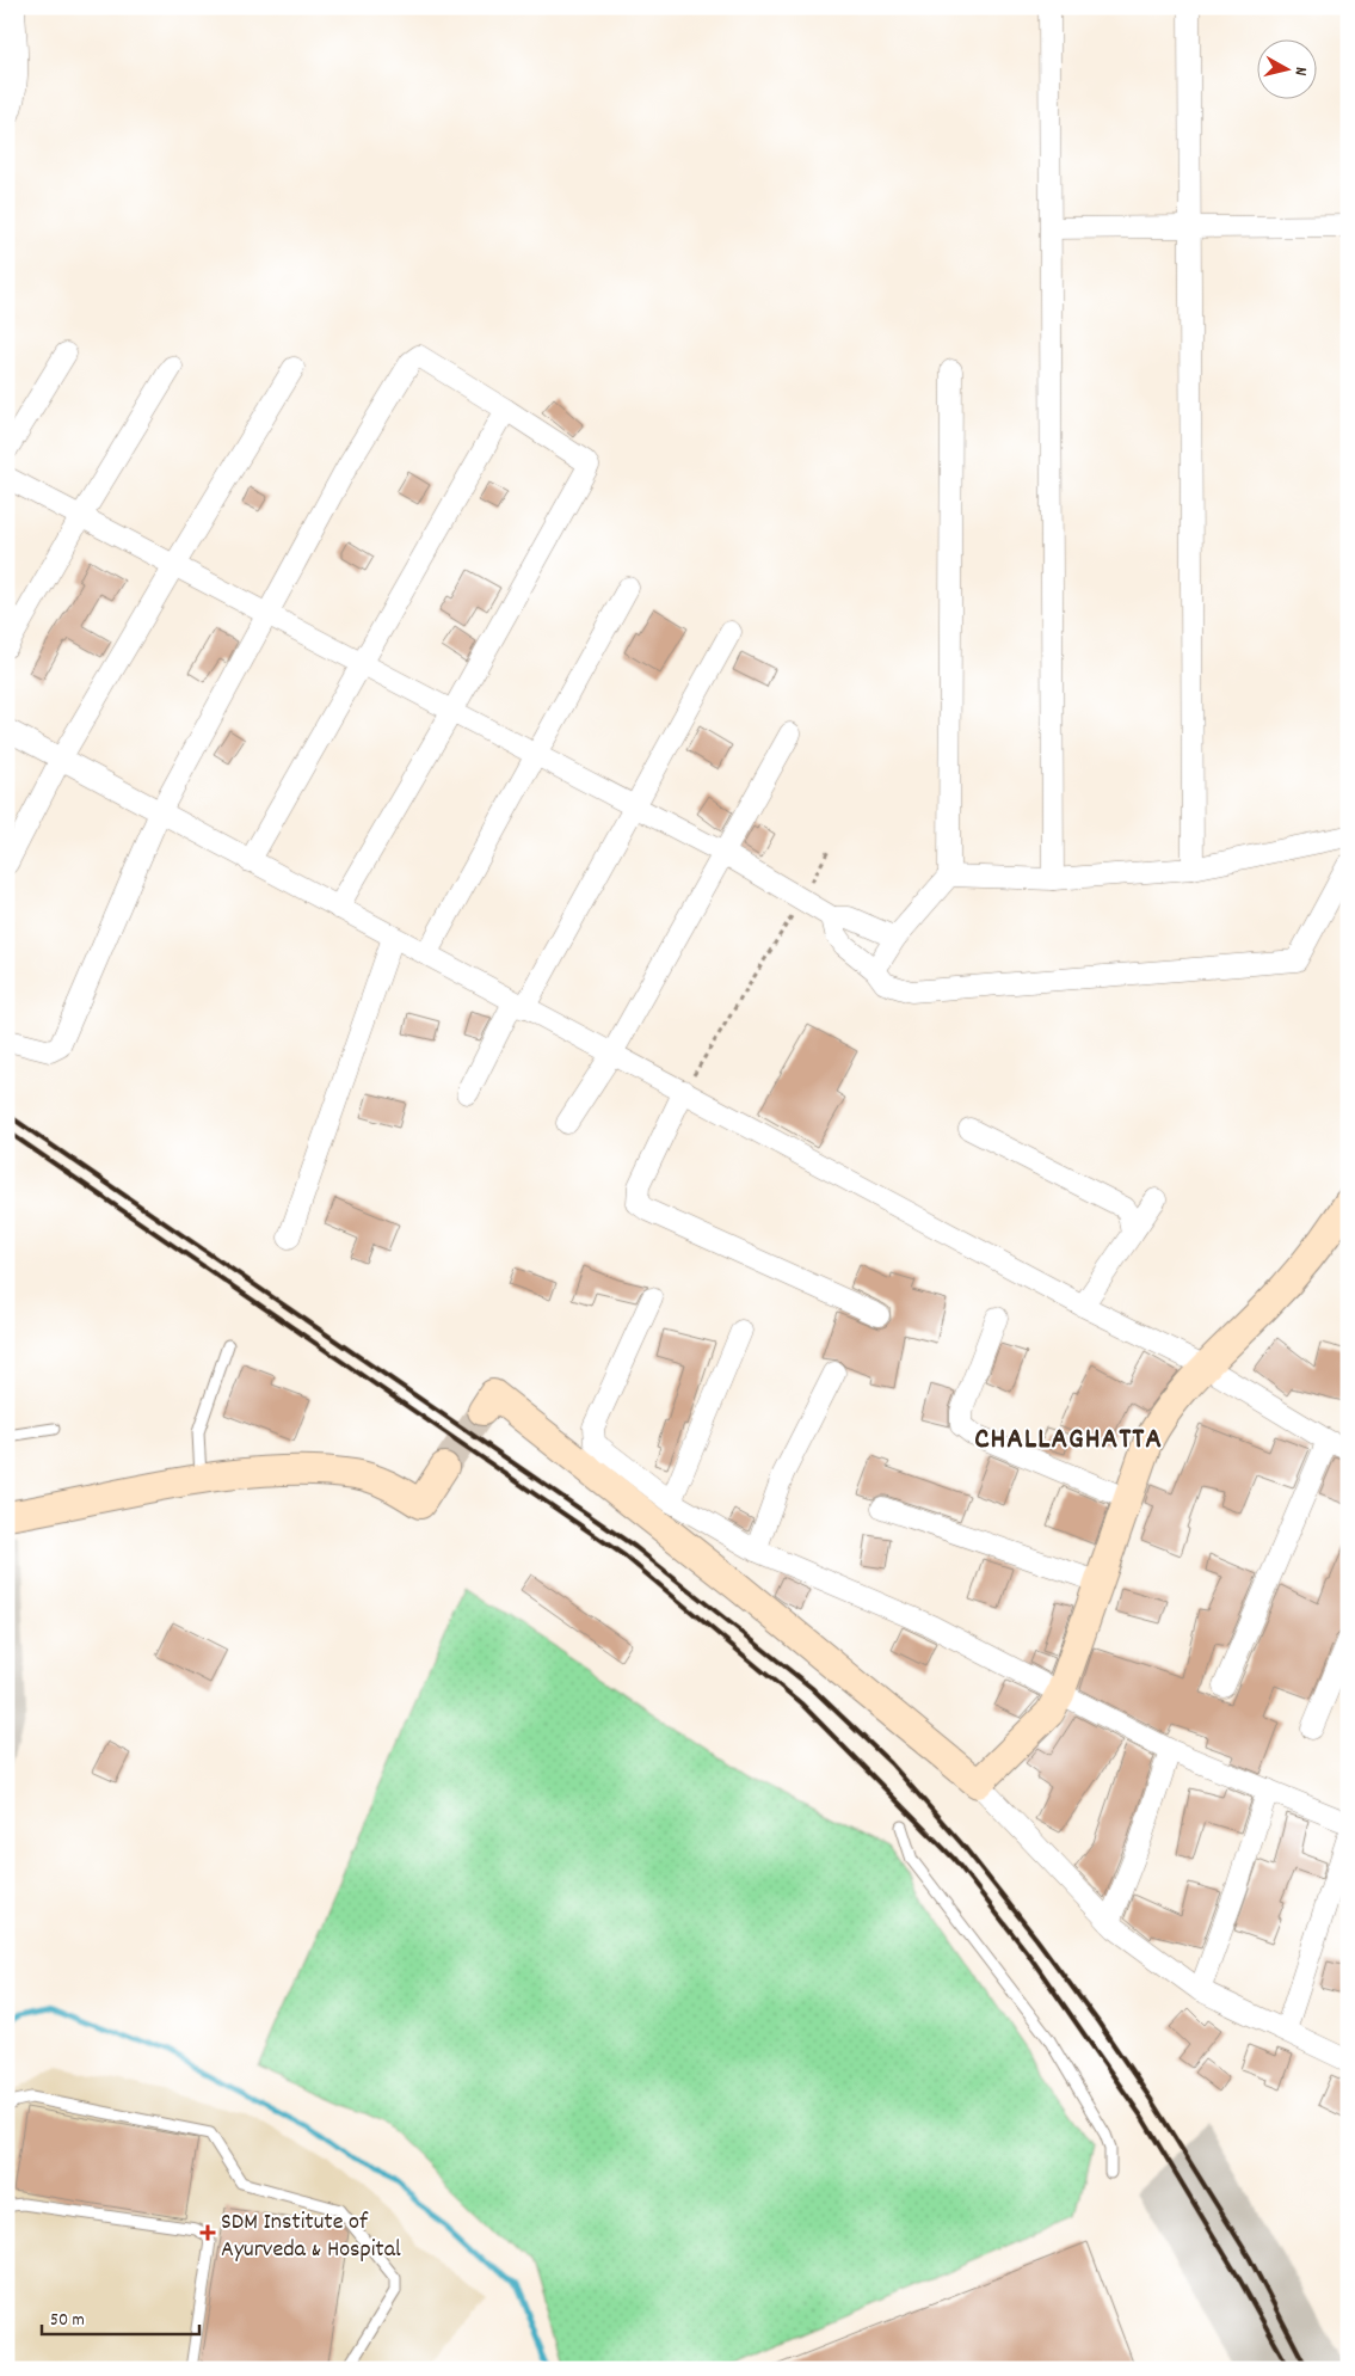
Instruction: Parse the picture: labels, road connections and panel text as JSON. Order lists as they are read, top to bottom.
{
  "districts": ["CHALLAGHATTA"],
  "places": {
    "health": ["SDM Institute of Ayurveda & Hospital"]
  },
  "scale_bar": "50 m",
  "north": "right"
}
